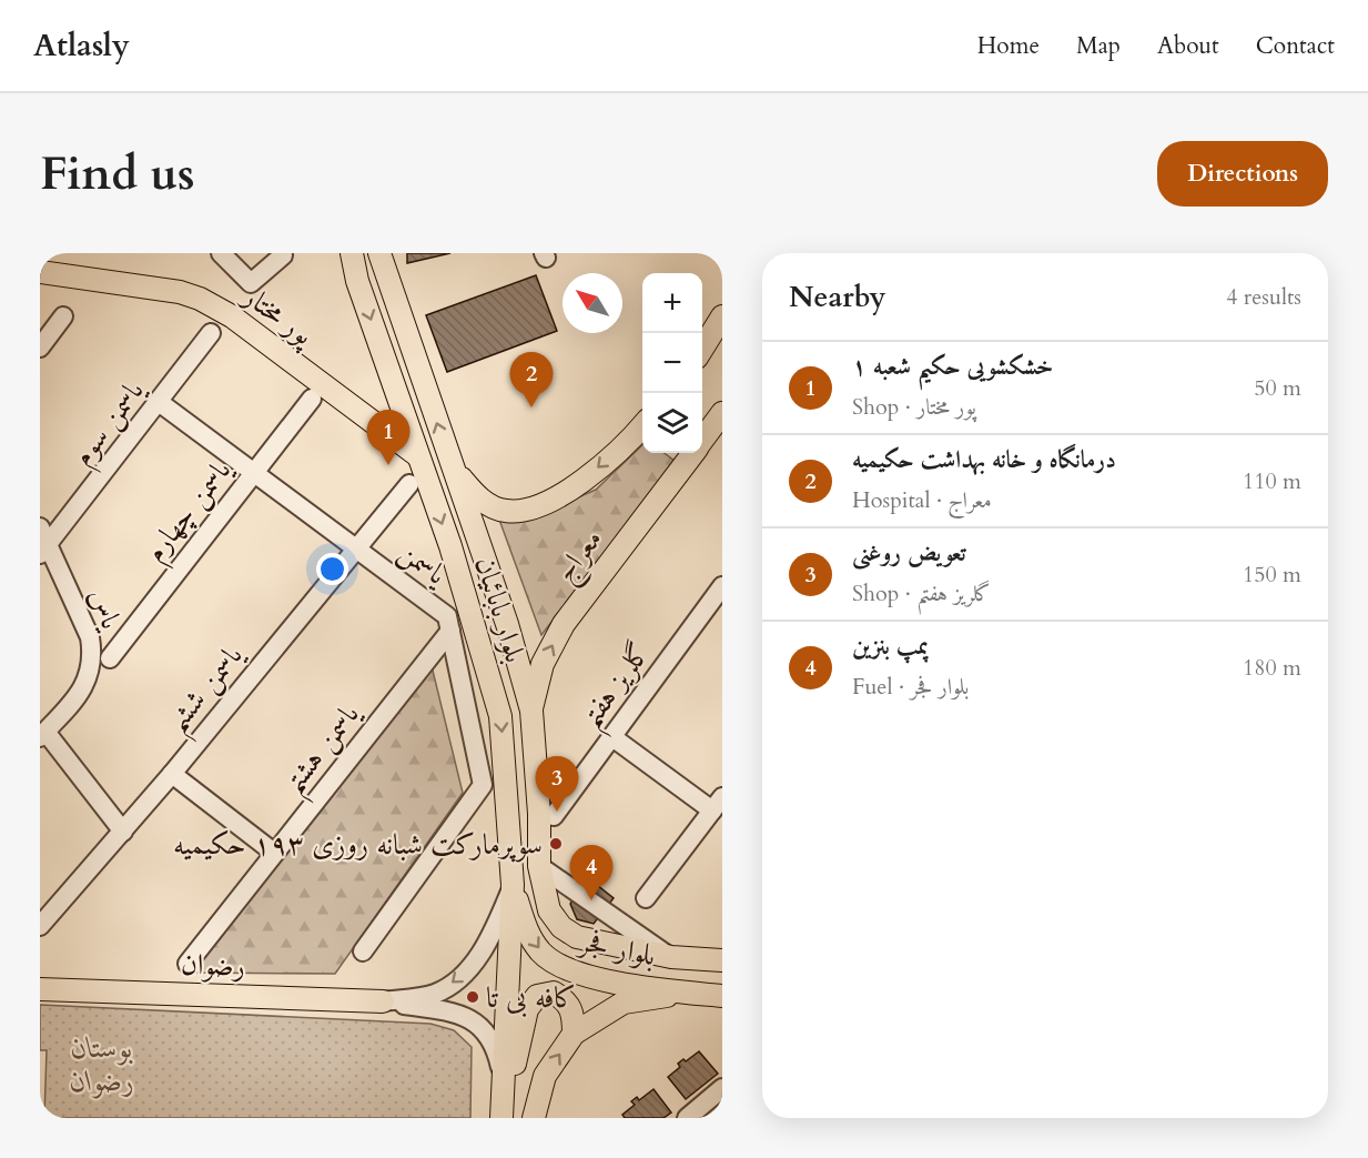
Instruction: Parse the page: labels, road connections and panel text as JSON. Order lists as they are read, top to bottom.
{
  "streets": {
    "main road": [
      "پور مختار",
      "معراج",
      "بلوار بابائیان",
      "بلوار فجر",
      "رضوان"
    ],
    "street": [
      "یاسمن سوم",
      "یاسمن چهارم",
      "یاسمن",
      "یاس",
      "گلریز هفتم",
      "یاسمن ششم",
      "یاسمن هشتم"
    ]
  },
  "crossings": [
    ["پور مختار", "بلوار بابائیان"],
    ["یاسمن سوم", "یاسمن"],
    ["یاسمن سوم", "یاس"],
    ["یاسمن چهارم", "یاسمن"],
    ["معراج", "بلوار بابائیان"],
    ["یاسمن", "یاسمن ششم"],
    ["یاسمن", "یاسمن هشتم"],
    ["بلوار بابائیان", "بلوار فجر"]
  ],
  "parks": ["بوستان رضوان"],
  "places": ["سوپرمارکت شبانه روزی ۱۹۳ حکیمیه", "کافه بی تا"],
  "north": "top left",
  "page": {
    "header": "Atlasly",
    "nav": [
      "Home",
      "Map",
      "About",
      "Contact"
    ],
    "buttons": "Directions",
    "title": "Find us",
    "heading": ["Nearby", "4 results"],
    "map_buttons": ["+", "−"],
    "list": [
      {
        "mark": "1",
        "name": "خشکشویی حکیم شعبه ۱",
        "note": "Shop · پور مختار",
        "value": "50 m"
      },
      {
        "mark": "2",
        "name": "درمانگاه و خانه بهداشت حکیمیه",
        "note": "Hospital · معراج",
        "value": "110 m"
      },
      {
        "mark": "3",
        "name": "تعویض روغنی",
        "note": "Shop · گلریز هفتم",
        "value": "150 m"
      },
      {
        "mark": "4",
        "name": "پمپ بنزین",
        "note": "Fuel · بلوار فجر",
        "value": "180 m"
      }
    ],
    "pins": [
      "2",
      "1",
      "3",
      "4"
    ]
  }
}
